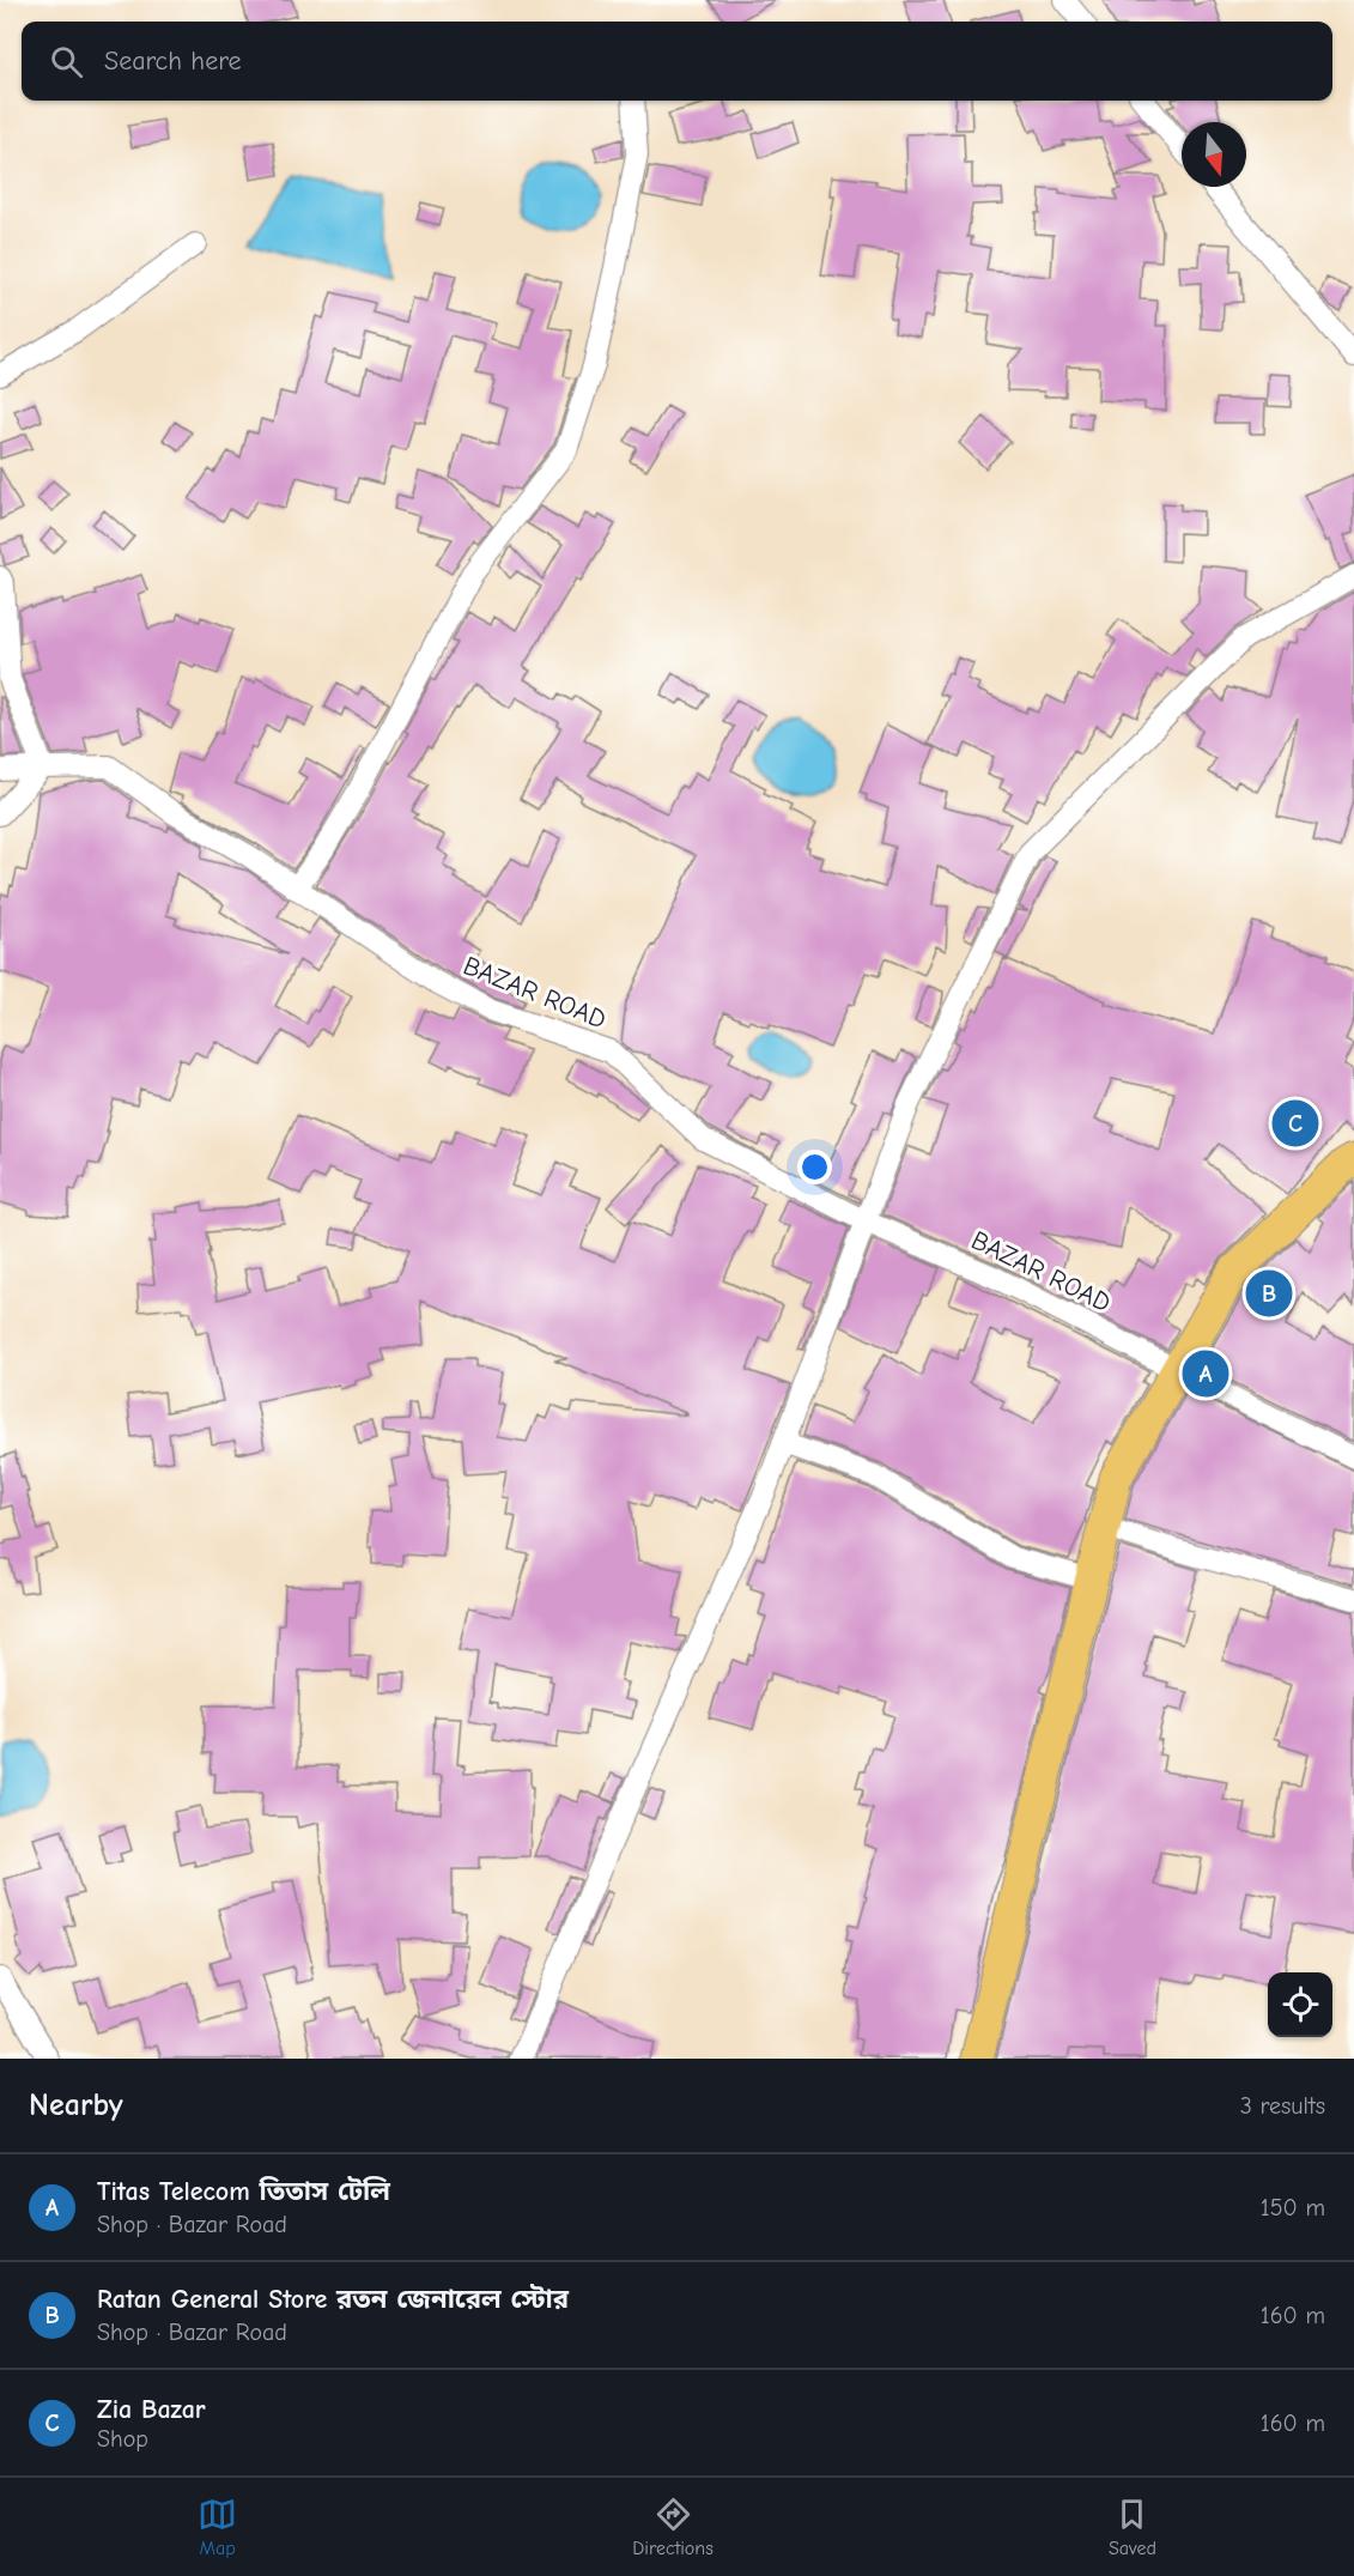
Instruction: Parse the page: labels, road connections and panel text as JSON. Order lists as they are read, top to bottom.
{
  "streets": {
    "street": ["BAZAR ROAD"]
  },
  "north": "bottom",
  "page": {
    "search": "Search here",
    "pins": ["C", "B", "A"],
    "heading": ["Nearby", "3 results"],
    "list": [
      {
        "mark": "A",
        "name": "Titas Telecom তিতাস টেলি",
        "note": "Shop · Bazar Road",
        "value": "150 m"
      },
      {
        "mark": "B",
        "name": "Ratan General Store রতন জেনারেল স্টোর",
        "note": "Shop · Bazar Road",
        "value": "160 m"
      },
      {
        "mark": "C",
        "name": "Zia Bazar",
        "note": "Shop",
        "value": "160 m"
      }
    ],
    "nav": ["Map", "Directions", "Saved"]
  }
}
